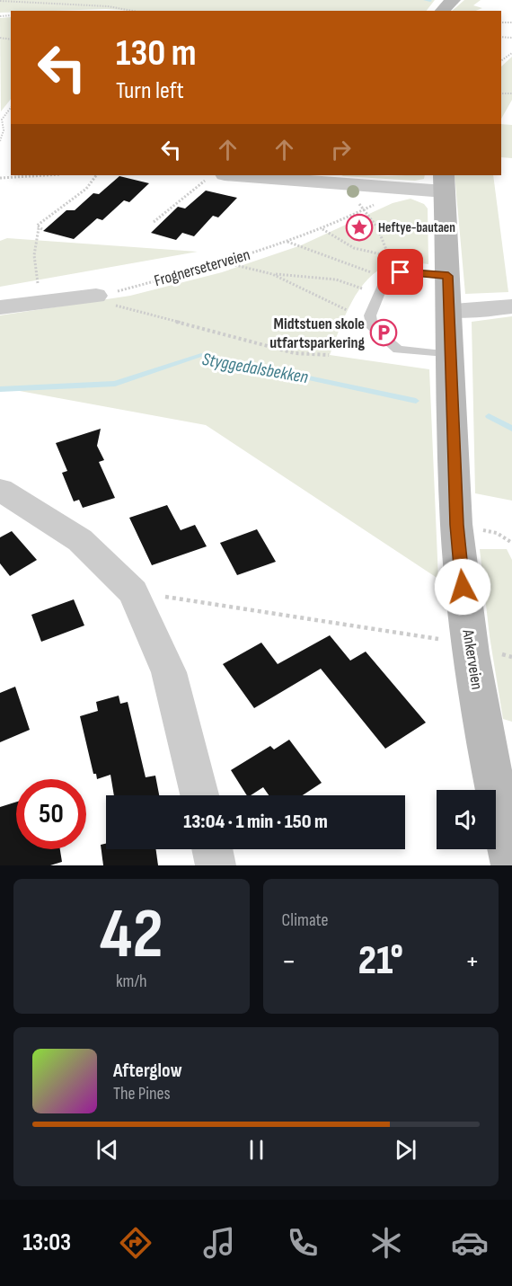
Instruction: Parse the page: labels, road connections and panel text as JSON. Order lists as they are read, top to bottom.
{
  "streets": {
    "main road": ["Ankerveien"],
    "path": ["Frognerseterveien"]
  },
  "water": ["Styggedalsbekken"],
  "places": {
    "place": ["Heftye-bautaen"],
    "parking": ["Midtstuen skole utfartsparkering"]
  },
  "page": {
    "turn": ["130 m", "Turn left"],
    "limit": "50",
    "trip": "13:04 · 1 min · 150 m",
    "tile": [
      ["42", "km/h"],
      "Climate"
    ],
    "heat": ["−", "21°", "+"],
    "song": ["Afterglow", "The Pines"],
    "tabs": "13:03"
  }
}
